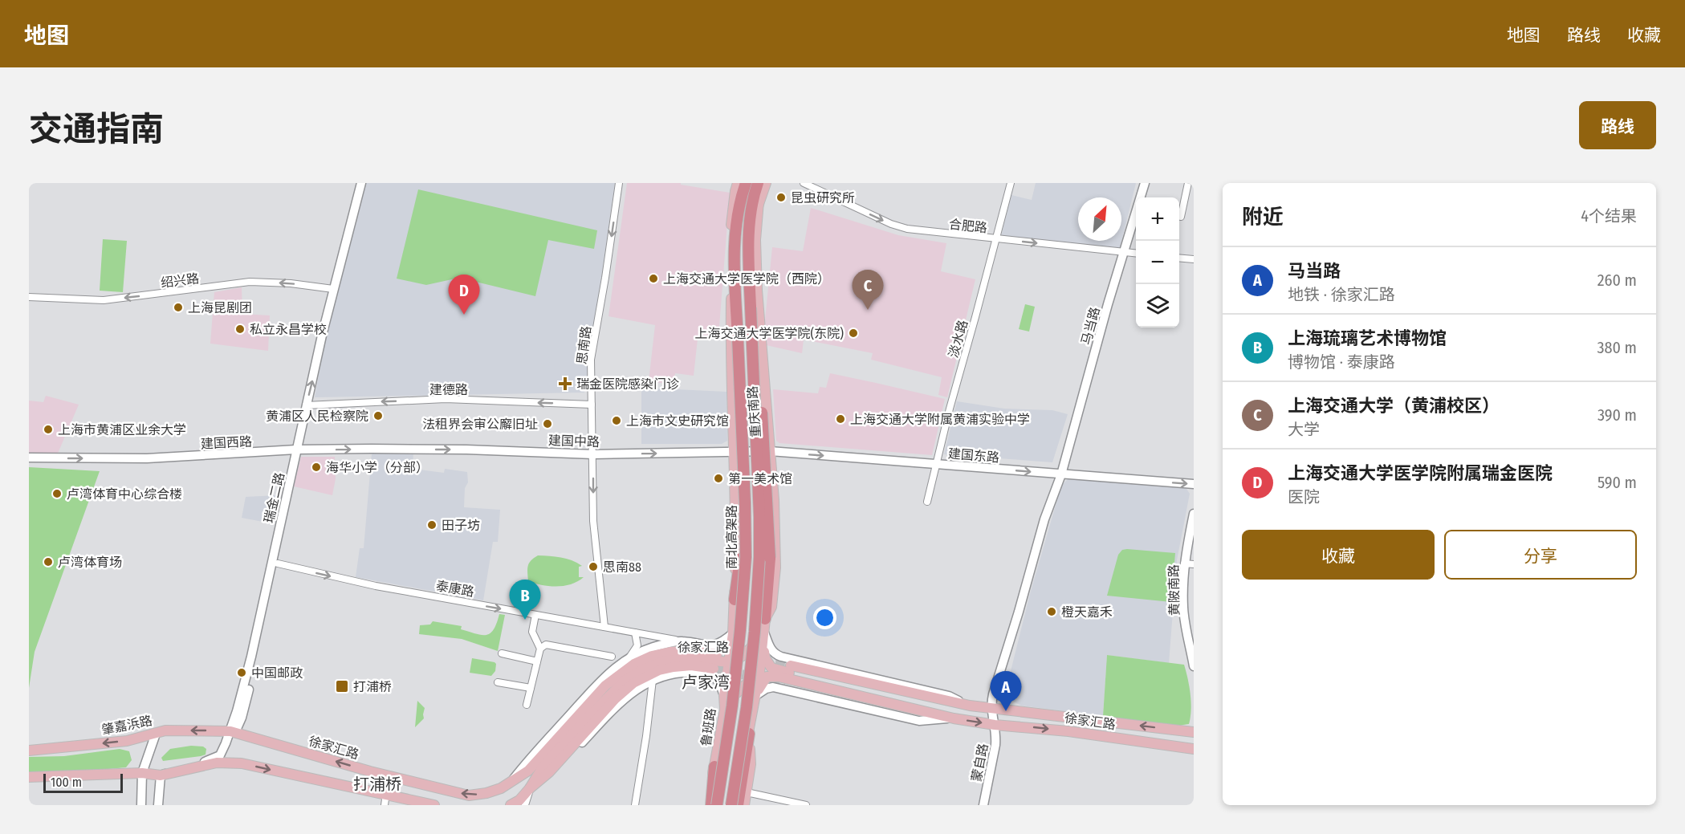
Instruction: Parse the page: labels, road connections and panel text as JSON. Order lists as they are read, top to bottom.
{
  "streets": {
    "highway": ["南北高架路"],
    "main road": [
      "重庆南路",
      "徐家汇路",
      "肇嘉浜路",
      "鲁班路"
    ],
    "street": [
      "合肥路",
      "绍兴路",
      "马当路",
      "淡水路",
      "思南路",
      "建德路",
      "建国中路",
      "建国西路",
      "建国东路",
      "瑞金二路",
      "泰康路",
      "黄陂南路",
      "蒙自路"
    ]
  },
  "crossings": [
    ["合肥路", "马当路"],
    ["合肥路", "淡水路"],
    ["绍兴路", "瑞金二路"],
    ["马当路", "建国东路"],
    ["马当路", "徐家汇路"],
    ["马当路", "蒙自路"],
    ["淡水路", "建国东路"],
    ["思南路", "建德路"],
    ["思南路", "建国中路"],
    ["思南路", "泰康路"],
    ["建德路", "瑞金二路"],
    ["重庆南路", "建国中路"],
    ["重庆南路", "建国东路"],
    ["重庆南路", "徐家汇路"],
    ["重庆南路", "鲁班路"],
    ["建国中路", "建国西路"],
    ["建国中路", "建国东路"],
    ["建国西路", "瑞金二路"],
    ["瑞金二路", "泰康路"],
    ["瑞金二路", "徐家汇路"],
    ["瑞金二路", "肇嘉浜路"],
    ["泰康路", "徐家汇路"],
    ["徐家汇路", "肇嘉浜路"],
    ["徐家汇路", "鲁班路"],
    ["徐家汇路", "蒙自路"]
  ],
  "one_way": [
    "合肥路",
    "绍兴路",
    "思南路",
    "建德路",
    "建国中路",
    "建国西路",
    "建国东路",
    "泰康路"
  ],
  "districts": ["卢家湾", "打浦桥"],
  "places": {
    "other": [
      "昆虫研究所",
      "上海交通大学医学院（西院）",
      "上海昆剧团",
      "私立永昌学校",
      "上海交通大学医学院(东院)",
      "黄浦区人民检察院",
      "上海交通大学附属黄浦实验中学",
      "上海市文史研究馆",
      "法租界会审公廨旧址",
      "上海市黄浦区业余大学",
      "海华小学（分部）",
      "第一美术馆",
      "卢湾体育中心综合楼",
      "田子坊",
      "卢湾体育场",
      "思南88",
      "橙天嘉禾",
      "中国邮政"
    ],
    "health": ["瑞金医院感染门诊"],
    "transit": ["打浦桥"]
  },
  "scale_bar": "100 m",
  "north": "top right",
  "page": {
    "header": "地图",
    "nav": ["地图", "路线", "收藏"],
    "title": "交通指南",
    "buttons": [
      "路线",
      ["收藏", "分享"]
    ],
    "heading": ["附近", "4个结果"],
    "map_buttons": ["+", "−"],
    "list": [
      {
        "mark": "A",
        "name": "马当路",
        "note": "地铁 · 徐家汇路",
        "value": "260 m"
      },
      {
        "mark": "B",
        "name": "上海琉璃艺术博物馆",
        "note": "博物馆 · 泰康路",
        "value": "380 m"
      },
      {
        "mark": "C",
        "name": "上海交通大学（黄浦校区）",
        "note": "大学",
        "value": "390 m"
      },
      {
        "mark": "D",
        "name": "上海交通大学医学院附属瑞金医院",
        "note": "医院",
        "value": "590 m"
      }
    ],
    "pins": [
      "C",
      "D",
      "B",
      "A"
    ],
    "scale": "100 m"
  }
}
